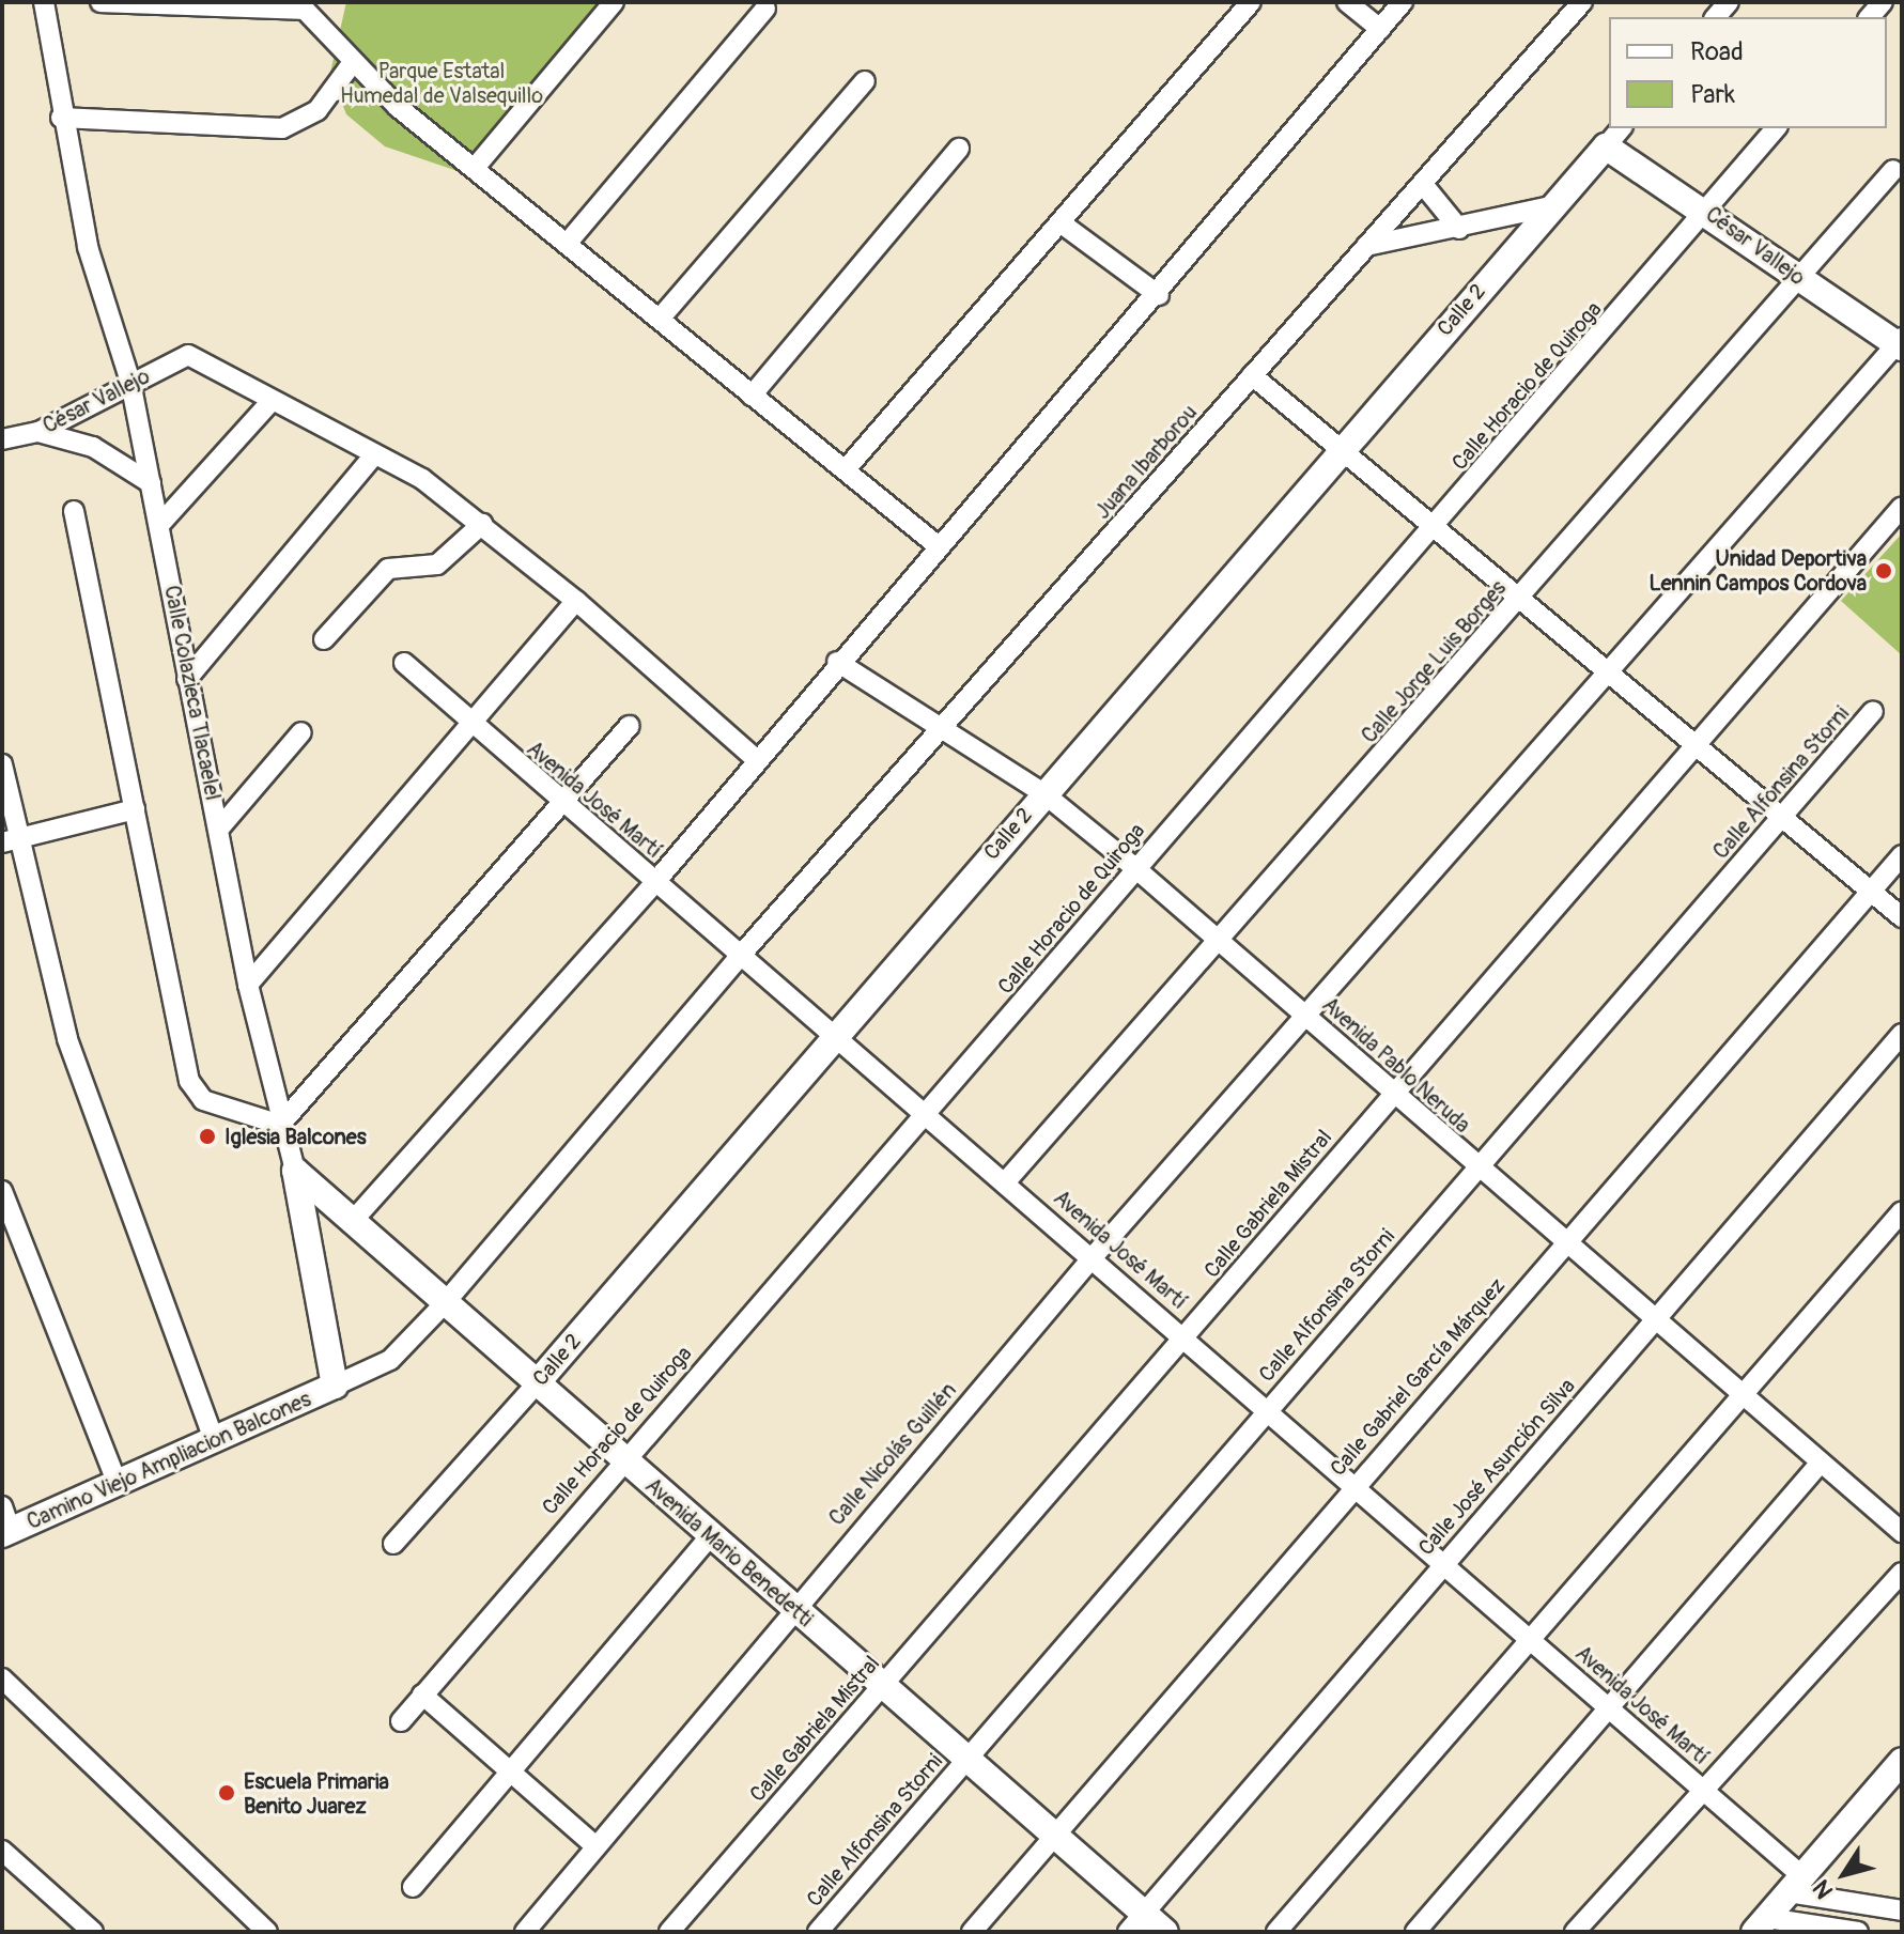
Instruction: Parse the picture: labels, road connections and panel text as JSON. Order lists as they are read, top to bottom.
{
  "streets": {
    "street": [
      "César Vallejo",
      "Calle 2",
      "Calle Horacio de Quiroga",
      "Juana Ibarborou",
      "Calle Jorge Luis Borges",
      "Calle Colazieca Tlacaelel",
      "Calle Alfonsina Storni",
      "Avenida José Martí",
      "Avenida Pablo Neruda",
      "Calle Gabriela Mistral",
      "Calle Gabriel García Márquez",
      "Calle Nicolás Guillén",
      "Camino Viejo Ampliacion Balcones",
      "Calle José Asunción Silva",
      "Avenida Mario Benedetti"
    ]
  },
  "crossings": [
    ["César Vallejo", "Calle 2"],
    ["César Vallejo", "Calle Horacio de Quiroga"],
    ["César Vallejo", "Calle Jorge Luis Borges"],
    ["César Vallejo", "Calle Colazieca Tlacaelel"],
    ["César Vallejo", "Calle Nicolás Guillén"],
    ["Calle 2", "Avenida José Martí"],
    ["Calle 2", "Avenida Pablo Neruda"],
    ["Calle 2", "Avenida Mario Benedetti"],
    ["Calle Horacio de Quiroga", "Avenida José Martí"],
    ["Calle Horacio de Quiroga", "Avenida Pablo Neruda"],
    ["Calle Horacio de Quiroga", "Avenida Mario Benedetti"],
    ["Juana Ibarborou", "Calle Colazieca Tlacaelel"],
    ["Juana Ibarborou", "Avenida José Martí"],
    ["Juana Ibarborou", "Avenida Pablo Neruda"],
    ["Juana Ibarborou", "Camino Viejo Ampliacion Balcones"],
    ["Juana Ibarborou", "Avenida Mario Benedetti"],
    ["Calle Jorge Luis Borges", "Avenida José Martí"],
    ["Calle Jorge Luis Borges", "Avenida Pablo Neruda"],
    ["Calle Colazieca Tlacaelel", "Camino Viejo Ampliacion Balcones"],
    ["Calle Colazieca Tlacaelel", "Avenida Mario Benedetti"],
    ["Calle Alfonsina Storni", "Avenida José Martí"],
    ["Calle Alfonsina Storni", "Avenida Pablo Neruda"],
    ["Calle Alfonsina Storni", "Avenida Mario Benedetti"],
    ["Avenida José Martí", "Calle Gabriela Mistral"],
    ["Avenida José Martí", "Calle Gabriel García Márquez"],
    ["Avenida José Martí", "Calle Nicolás Guillén"],
    ["Avenida José Martí", "Calle José Asunción Silva"],
    ["Avenida Pablo Neruda", "Calle Gabriela Mistral"],
    ["Avenida Pablo Neruda", "Calle Gabriel García Márquez"],
    ["Avenida Pablo Neruda", "Calle Nicolás Guillén"],
    ["Avenida Pablo Neruda", "Calle José Asunción Silva"],
    ["Calle Gabriela Mistral", "Avenida Mario Benedetti"],
    ["Calle Gabriel García Márquez", "Avenida Mario Benedetti"],
    ["Calle Nicolás Guillén", "Avenida Mario Benedetti"],
    ["Calle José Asunción Silva", "Avenida Mario Benedetti"]
  ],
  "parks": ["Parque Estatal Humedal de Valsequillo"],
  "places": ["Unidad Deportiva Lennin Campos Cordova", "Iglesia Balcones", "Escuela Primaria Benito Juarez"],
  "legend": ["Road", "Park"],
  "north": "bottom left"
}
